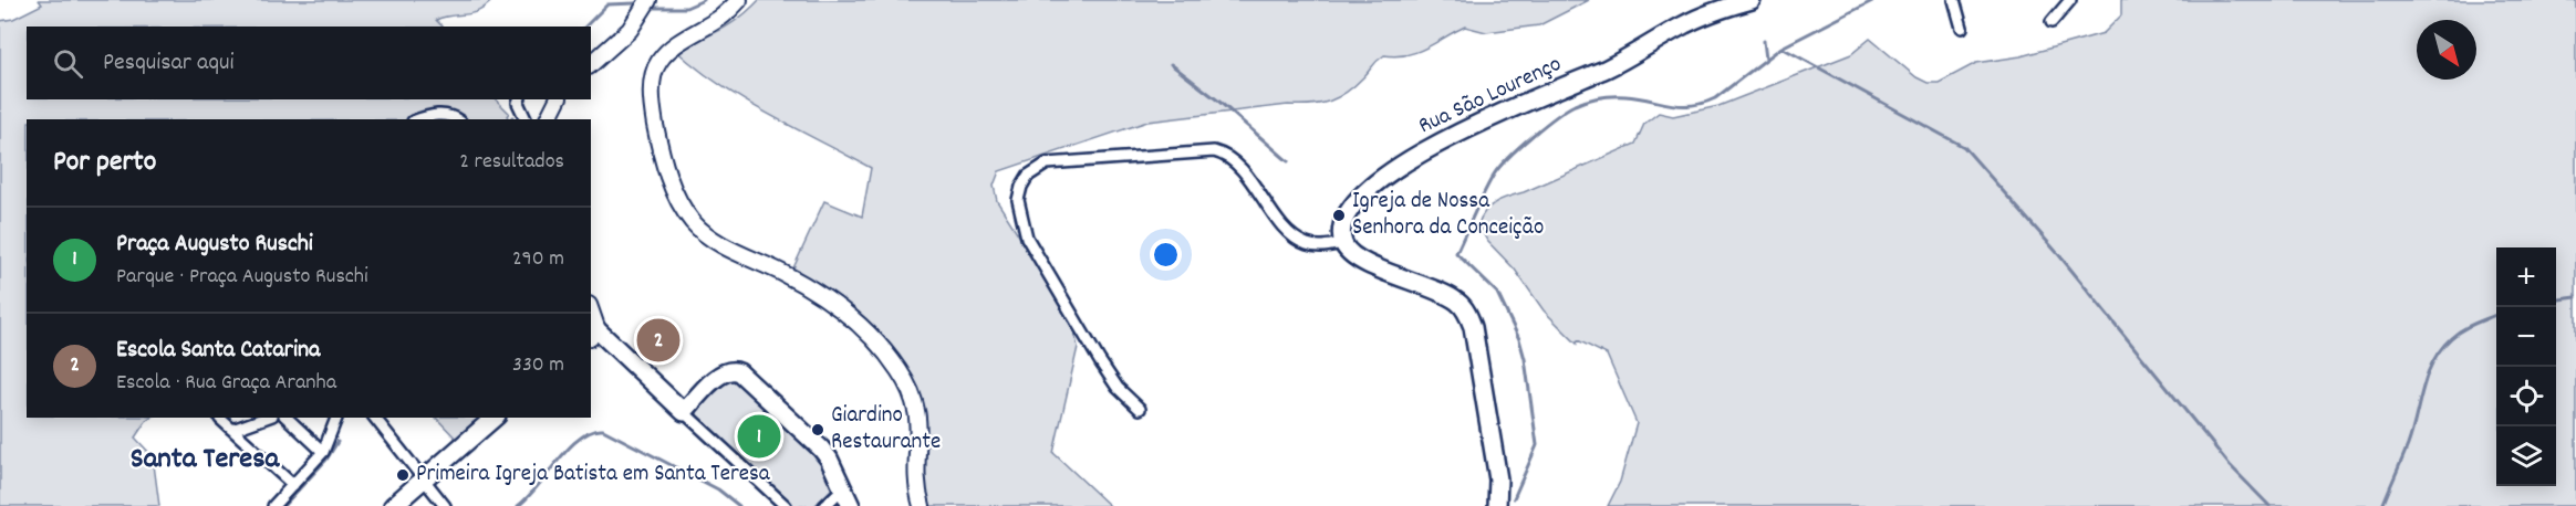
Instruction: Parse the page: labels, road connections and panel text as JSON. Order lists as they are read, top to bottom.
{
  "streets": {
    "main road": ["Rua São Lourenço"]
  },
  "districts": ["Santa Teresa"],
  "places": ["Igreja de Nossa Senhora da Conceição", "Giardino Restaurante", "Primeira Igreja Batista em Santa Teresa"],
  "north": "bottom right",
  "page": {
    "search": "Pesquisar aqui",
    "heading": ["Por perto", "2 resultados"],
    "list": [
      {
        "mark": "1",
        "name": "Praça Augusto Ruschi",
        "note": "Parque · Praça Augusto Ruschi",
        "value": "290 m"
      },
      {
        "mark": "2",
        "name": "Escola Santa Catarina",
        "note": "Escola · Rua Graça Aranha",
        "value": "330 m"
      }
    ],
    "map_buttons": ["+", "−"],
    "pins": ["2", "1"]
  }
}
